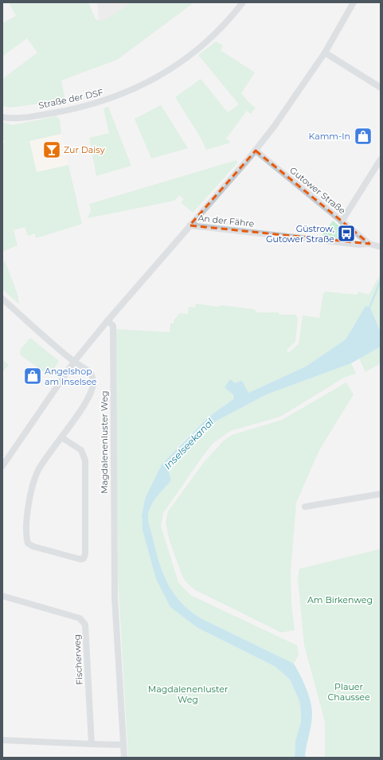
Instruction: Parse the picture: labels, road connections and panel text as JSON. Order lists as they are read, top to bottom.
{
  "streets": {
    "street": [
      "Straße der DSF",
      "Gutower Straße",
      "An der Fähre",
      "Magdalenenluster Weg",
      "Fischerweg"
    ]
  },
  "crossings": [
    ["Gutower Straße", "An der Fähre"],
    ["An der Fähre", "Magdalenenluster Weg"]
  ],
  "water": ["Inselseekanal"],
  "parks": ["Am Birkenweg", "Plauer Chaussee", "Magdalenenluster Weg"],
  "places": {
    "shop": ["Kamm-In", "Angelshop am Inselsee"],
    "bar": ["Zur Daisy"],
    "bus stop": ["Güstrow, Gutower Straße"]
  }
}
